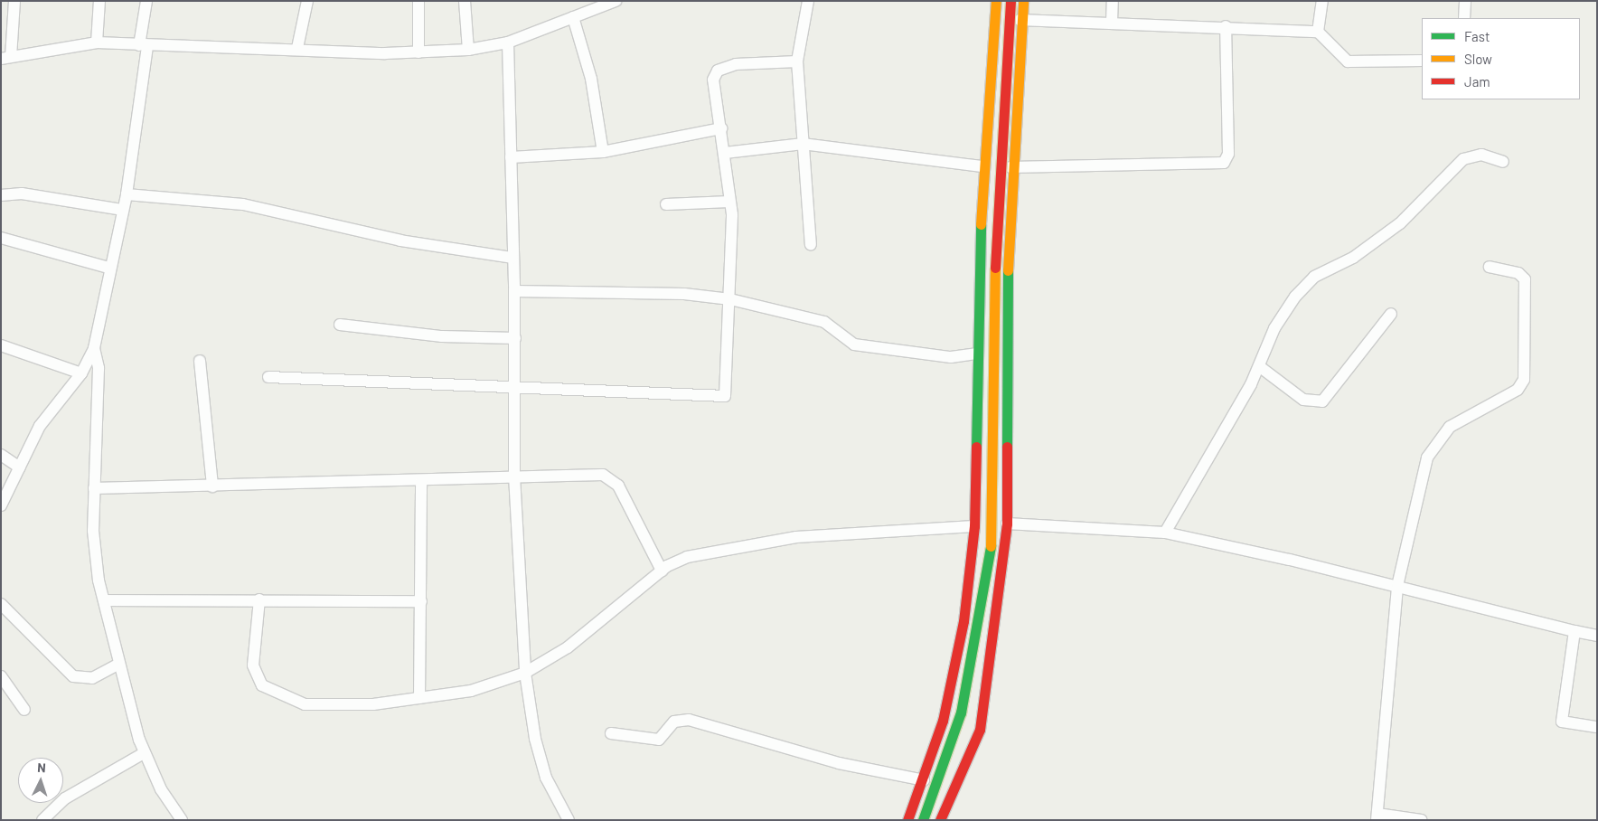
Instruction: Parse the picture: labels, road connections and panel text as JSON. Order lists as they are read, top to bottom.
{
  "legend": ["Fast", "Slow", "Jam"],
  "north": "top"
}
